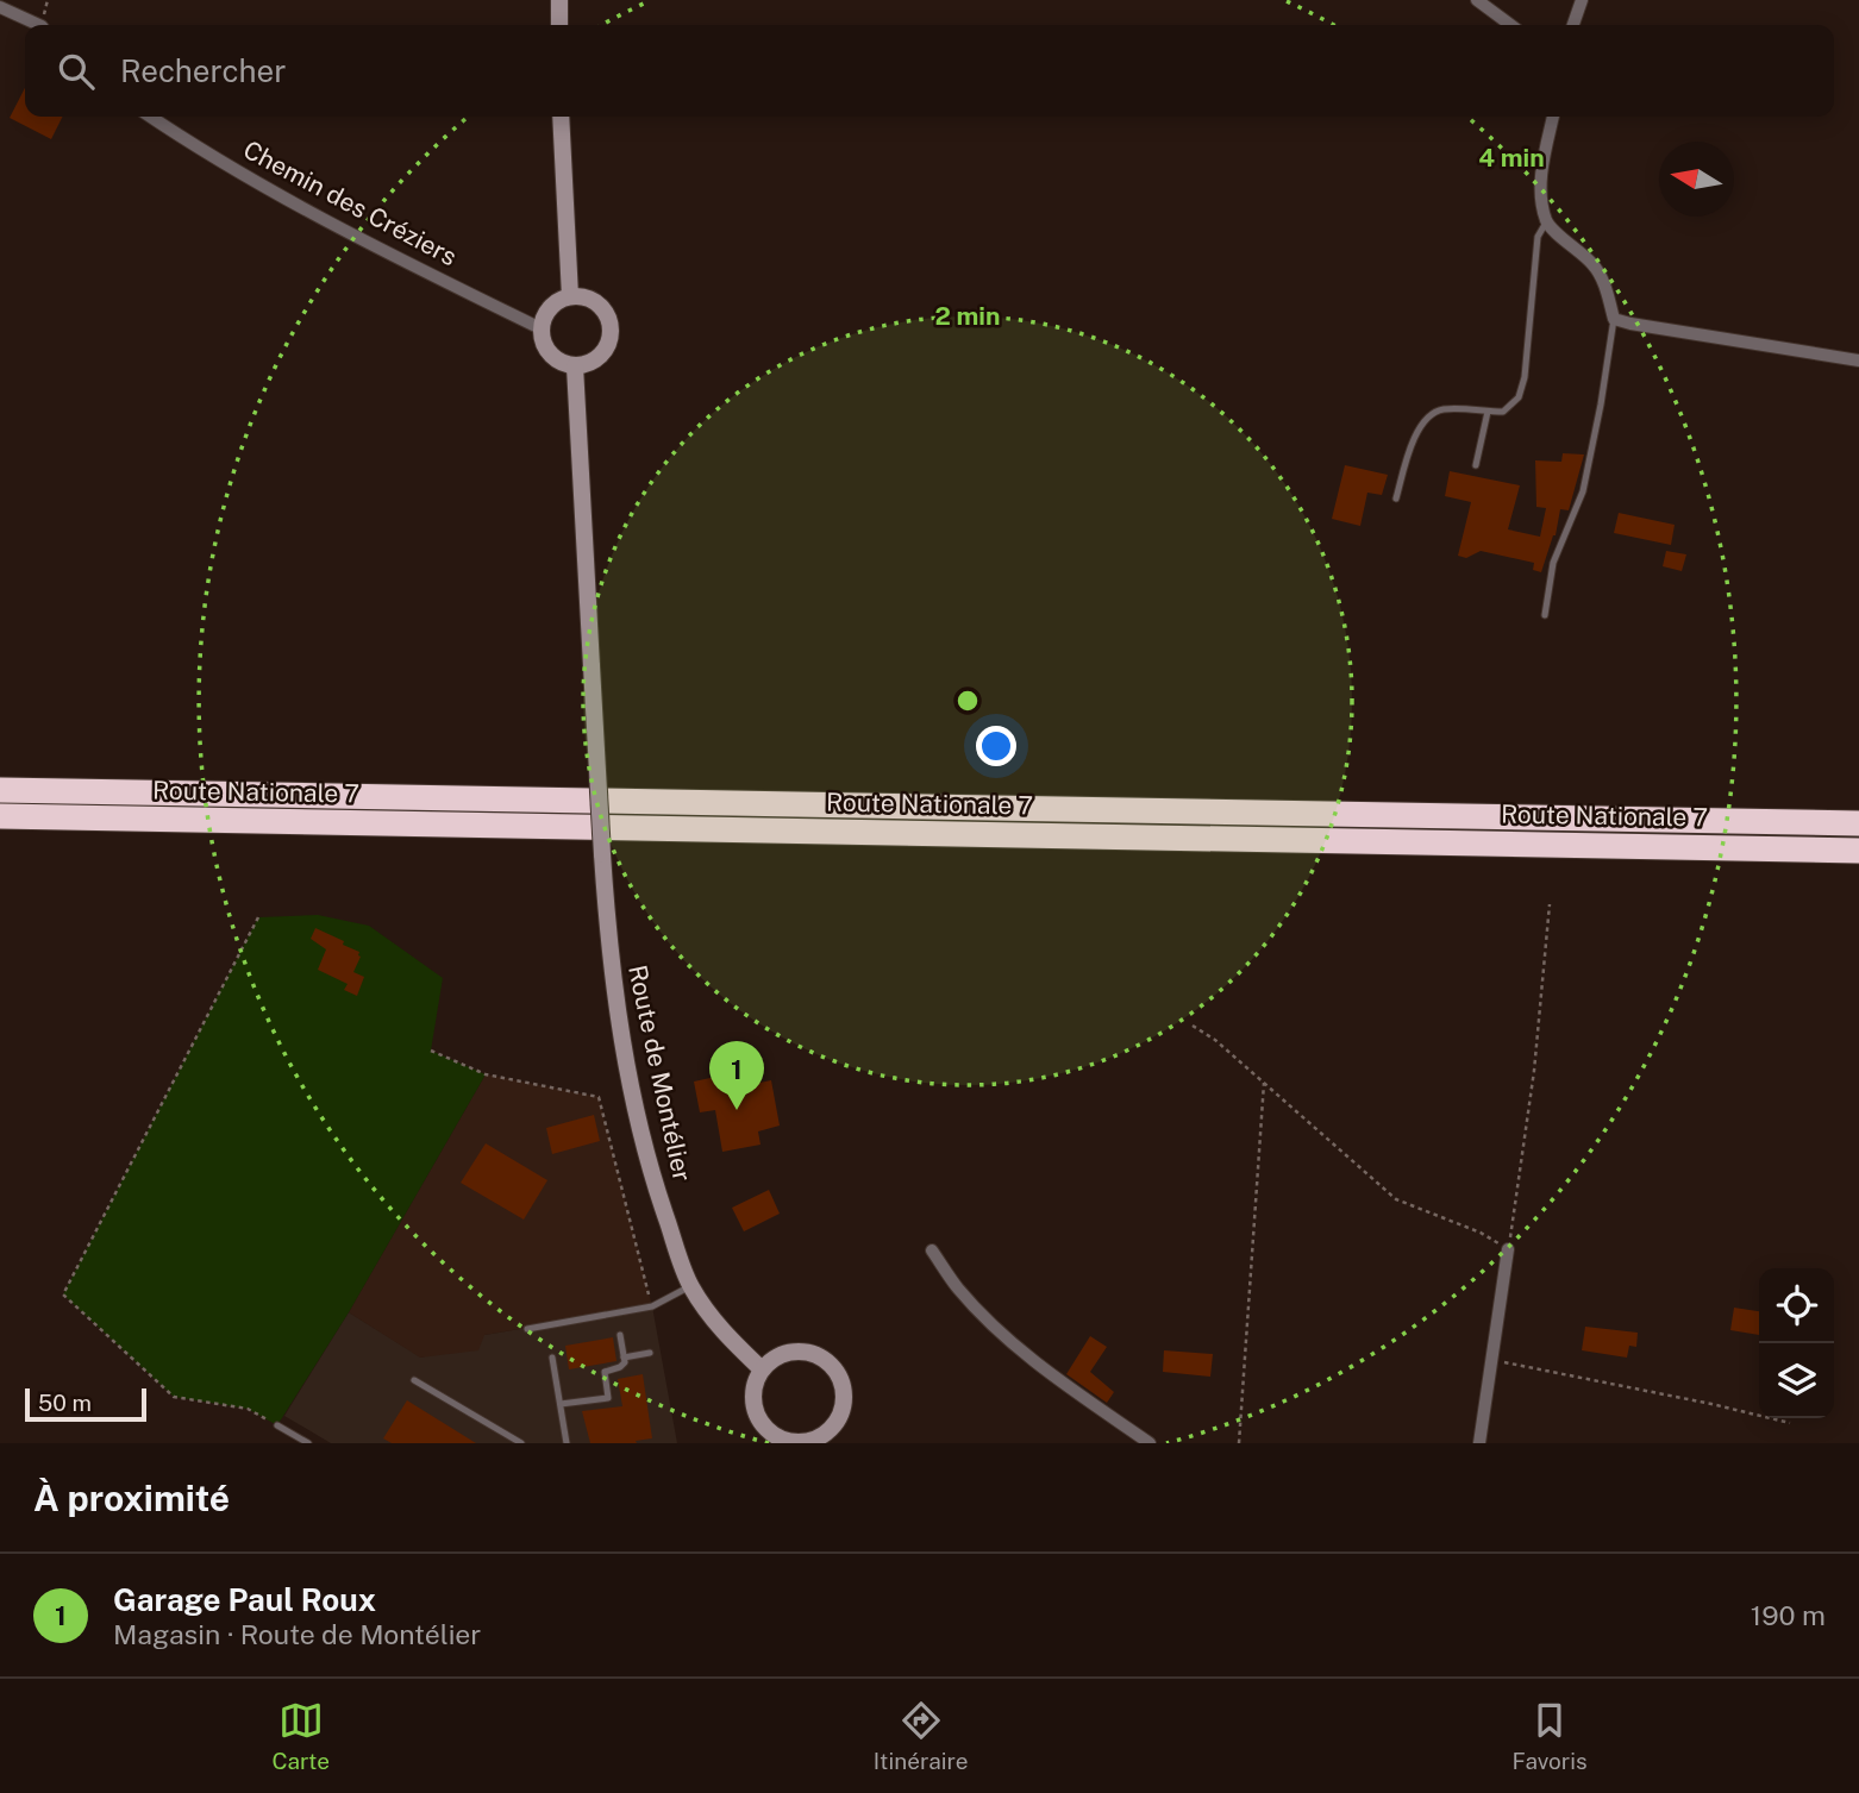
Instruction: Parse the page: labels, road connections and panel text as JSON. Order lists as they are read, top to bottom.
{
  "streets": {
    "highway": ["Route Nationale 7"],
    "main road": ["Route de Montélier"],
    "street": ["Chemin des Créziers"]
  },
  "crossings": [
    ["Chemin des Créziers", "Route de Montélier"]
  ],
  "scale_bar": "50 m",
  "north": "left",
  "page": {
    "search": "Rechercher",
    "pins": "1",
    "scale": "50 m",
    "heading": "À proximité",
    "list": [
      {
        "mark": "1",
        "name": "Garage Paul Roux",
        "note": "Magasin · Route de Montélier",
        "value": "190 m"
      }
    ],
    "nav": ["Carte", "Itinéraire", "Favoris"]
  },
  "rings": ["4 min", "2 min"]
}
